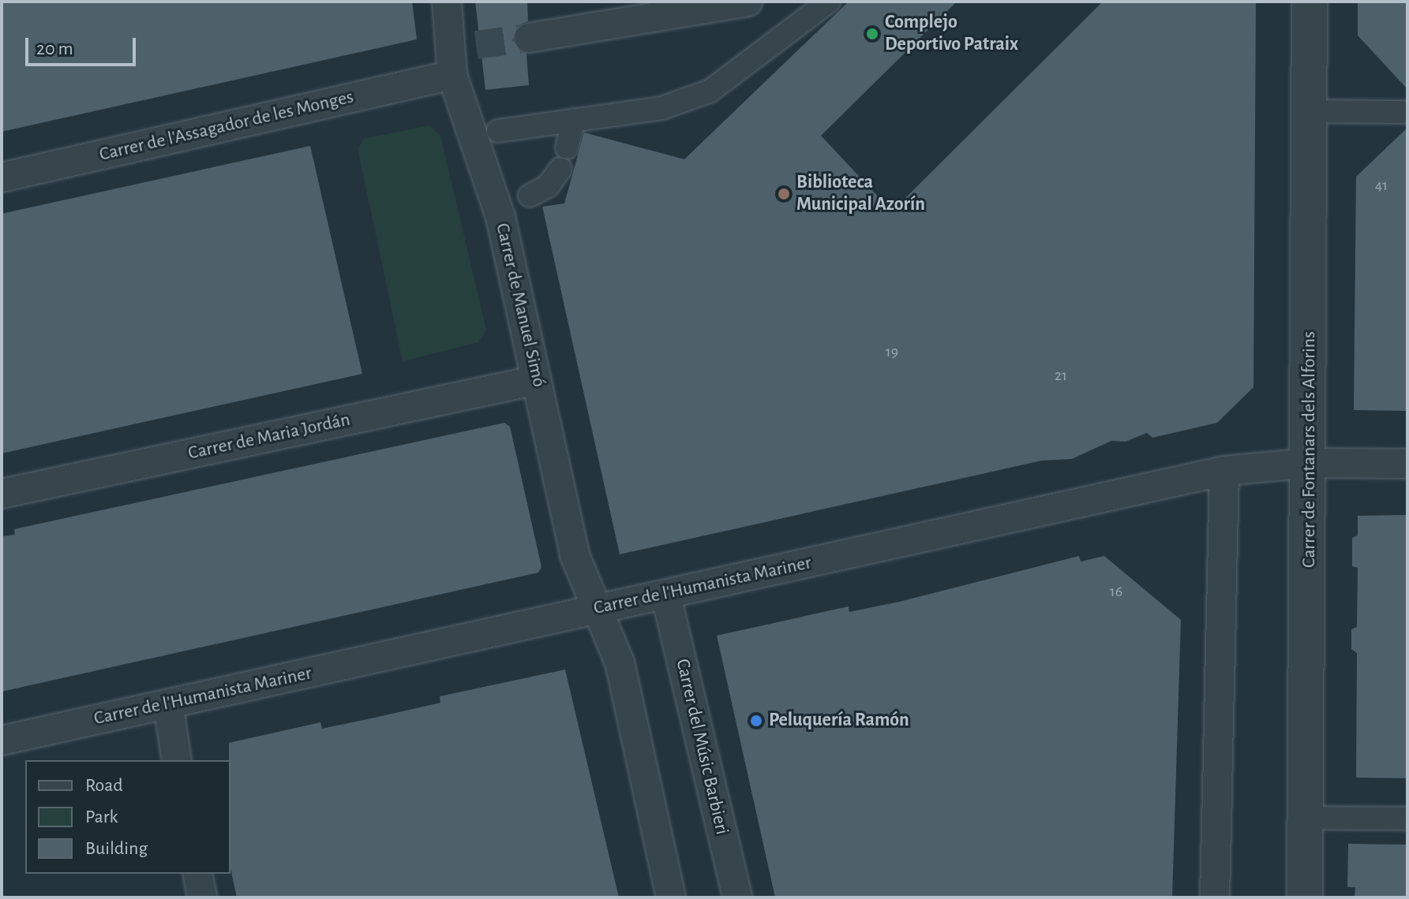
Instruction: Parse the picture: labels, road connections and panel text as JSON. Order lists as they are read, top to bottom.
{
  "streets": {
    "street": [
      "Carrer de l'Assagador de les Monges",
      "Carrer de Manuel Simó",
      "Carrer de Maria Jordán",
      "Carrer de Fontanars dels Alforins",
      "Carrer de l'Humanista Mariner",
      "Carrer del Músic Barbieri"
    ]
  },
  "crossings": [
    ["Carrer de l'Assagador de les Monges", "Carrer de Manuel Simó"],
    ["Carrer de Manuel Simó", "Carrer de Maria Jordán"],
    ["Carrer de Manuel Simó", "Carrer de l'Humanista Mariner"],
    ["Carrer de Fontanars dels Alforins", "Carrer de l'Humanista Mariner"],
    ["Carrer de l'Humanista Mariner", "Carrer del Músic Barbieri"]
  ],
  "places": ["Complejo Deportivo Patraix", "Biblioteca Municipal Azorín", "Peluquería Ramón"],
  "house_numbers": [
    "41",
    "19",
    "21",
    "16"
  ],
  "legend": ["Road", "Park", "Building"],
  "scale_bar": "20 m"
}
